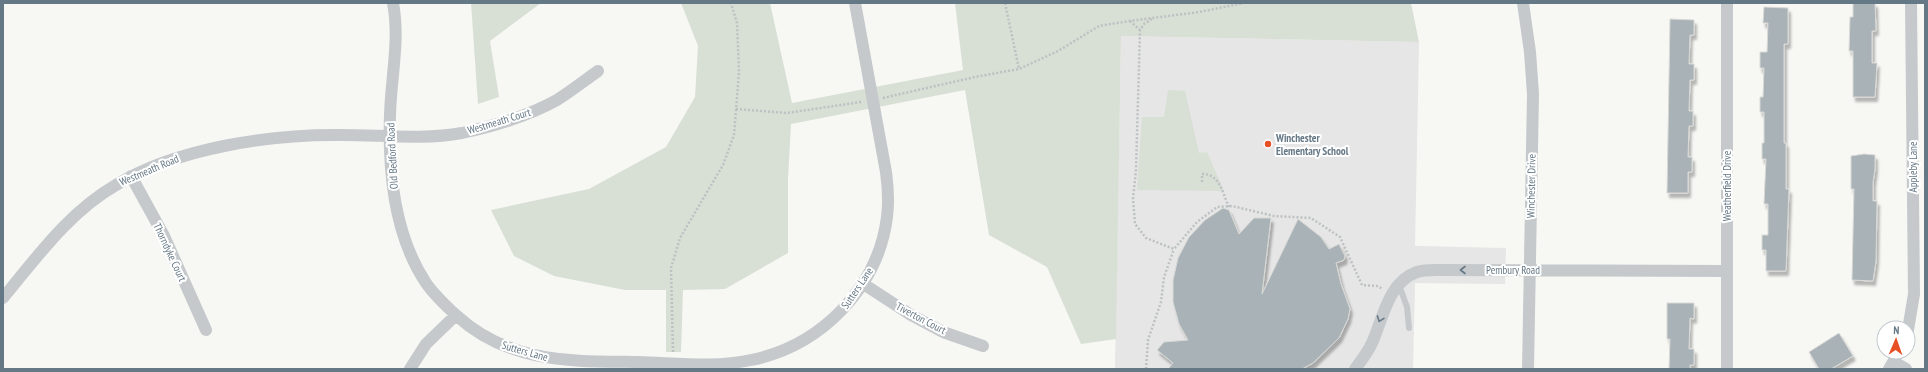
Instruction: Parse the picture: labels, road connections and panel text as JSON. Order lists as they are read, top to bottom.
{
  "streets": {
    "street": [
      "Westmeath Court",
      "Old Bedford Road",
      "Appleby Lane",
      "Westmeath Road",
      "Winchester Drive",
      "Weatherfield Drive",
      "Thorndyke Court",
      "Pembury Road",
      "Sutters Lane",
      "Tiverton Court"
    ]
  },
  "crossings": [
    ["Westmeath Court", "Old Bedford Road"],
    ["Westmeath Court", "Westmeath Road"],
    ["Old Bedford Road", "Westmeath Road"],
    ["Old Bedford Road", "Sutters Lane"],
    ["Westmeath Road", "Thorndyke Court"],
    ["Winchester Drive", "Pembury Road"],
    ["Weatherfield Drive", "Pembury Road"],
    ["Sutters Lane", "Tiverton Court"]
  ],
  "one_way": ["Pembury Road"],
  "places": ["Winchester Elementary School"],
  "north": "top"
}
